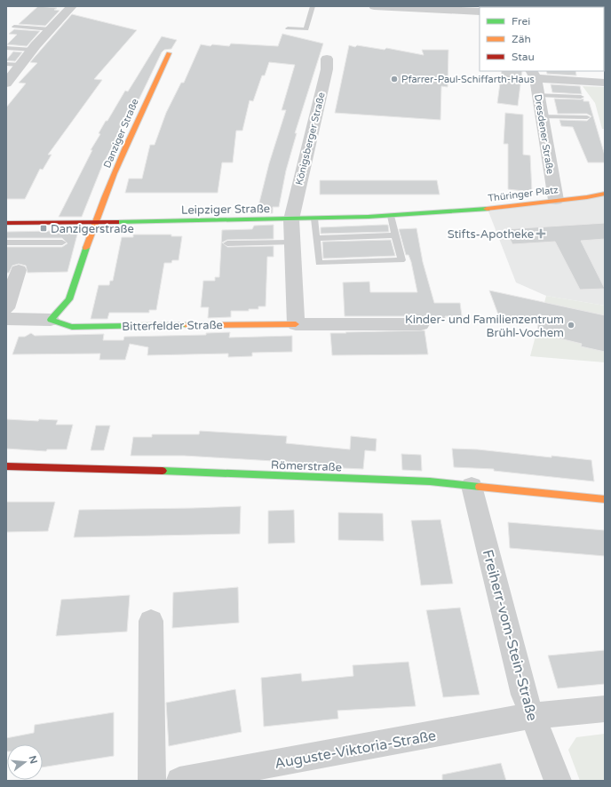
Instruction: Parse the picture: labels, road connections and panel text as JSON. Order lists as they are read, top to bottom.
{
  "streets": {
    "street": [
      "Danziger Straße",
      "Dresdener Straße",
      "Königsberger Straße",
      "Thüringer Platz",
      "Leipziger Straße",
      "Bitterfelder Straße",
      "Römerstraße",
      "Freiherr-vom-Stein-Straße",
      "Auguste-Viktoria-Straße"
    ]
  },
  "crossings": [
    ["Danziger Straße", "Leipziger Straße"],
    ["Dresdener Straße", "Thüringer Platz"],
    ["Königsberger Straße", "Leipziger Straße"],
    ["Königsberger Straße", "Bitterfelder Straße"],
    ["Thüringer Platz", "Leipziger Straße"],
    ["Römerstraße", "Freiherr-vom-Stein-Straße"],
    ["Freiherr-vom-Stein-Straße", "Auguste-Viktoria-Straße"]
  ],
  "places": {
    "other": ["Pfarrer-Paul-Schiffarth-Haus", "Kinder- und Familienzentrum Brühl-Vochem"],
    "transit": ["Danzigerstraße"],
    "health": ["Stifts-Apotheke"]
  },
  "legend": ["Frei", "Zäh", "Stau"],
  "north": "right"
}
